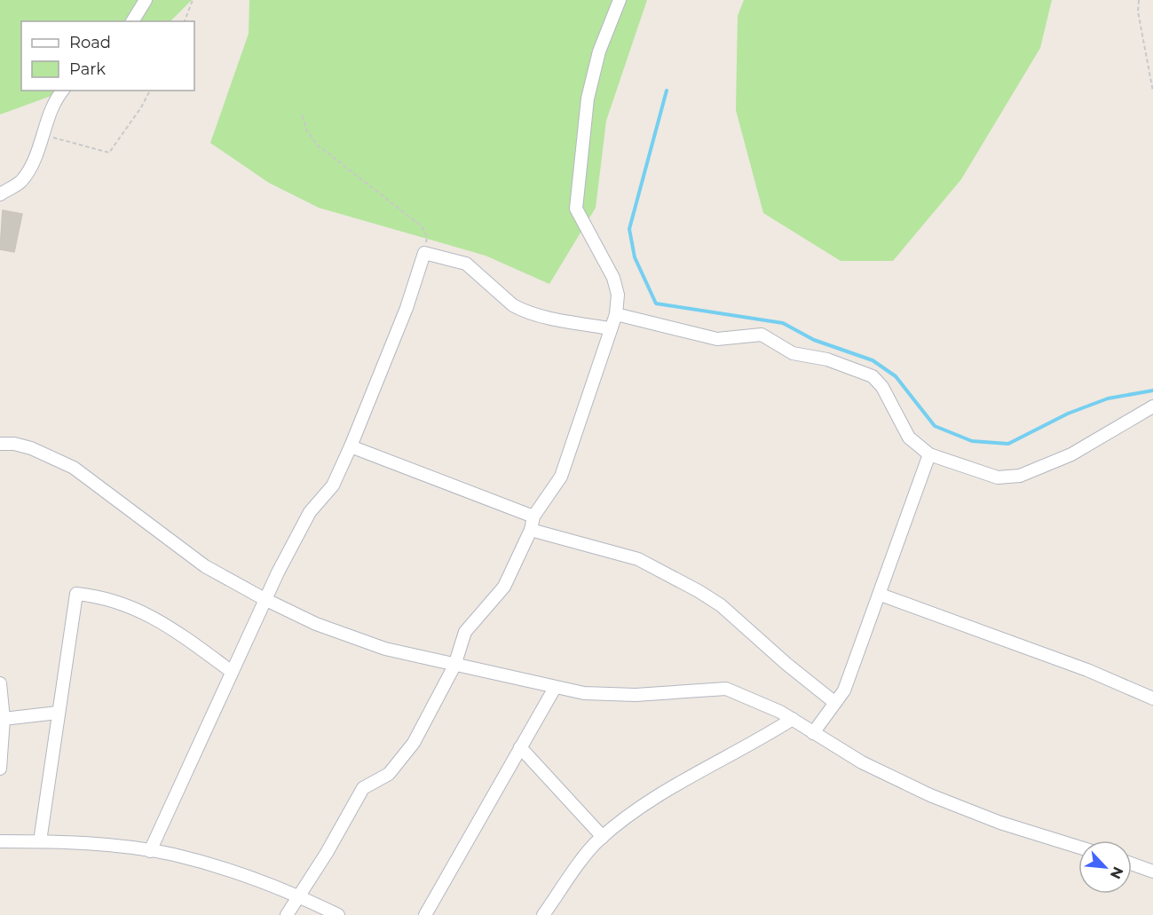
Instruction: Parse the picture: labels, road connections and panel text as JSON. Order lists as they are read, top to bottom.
{
  "legend": ["Road", "Park"],
  "north": "bottom right"
}
